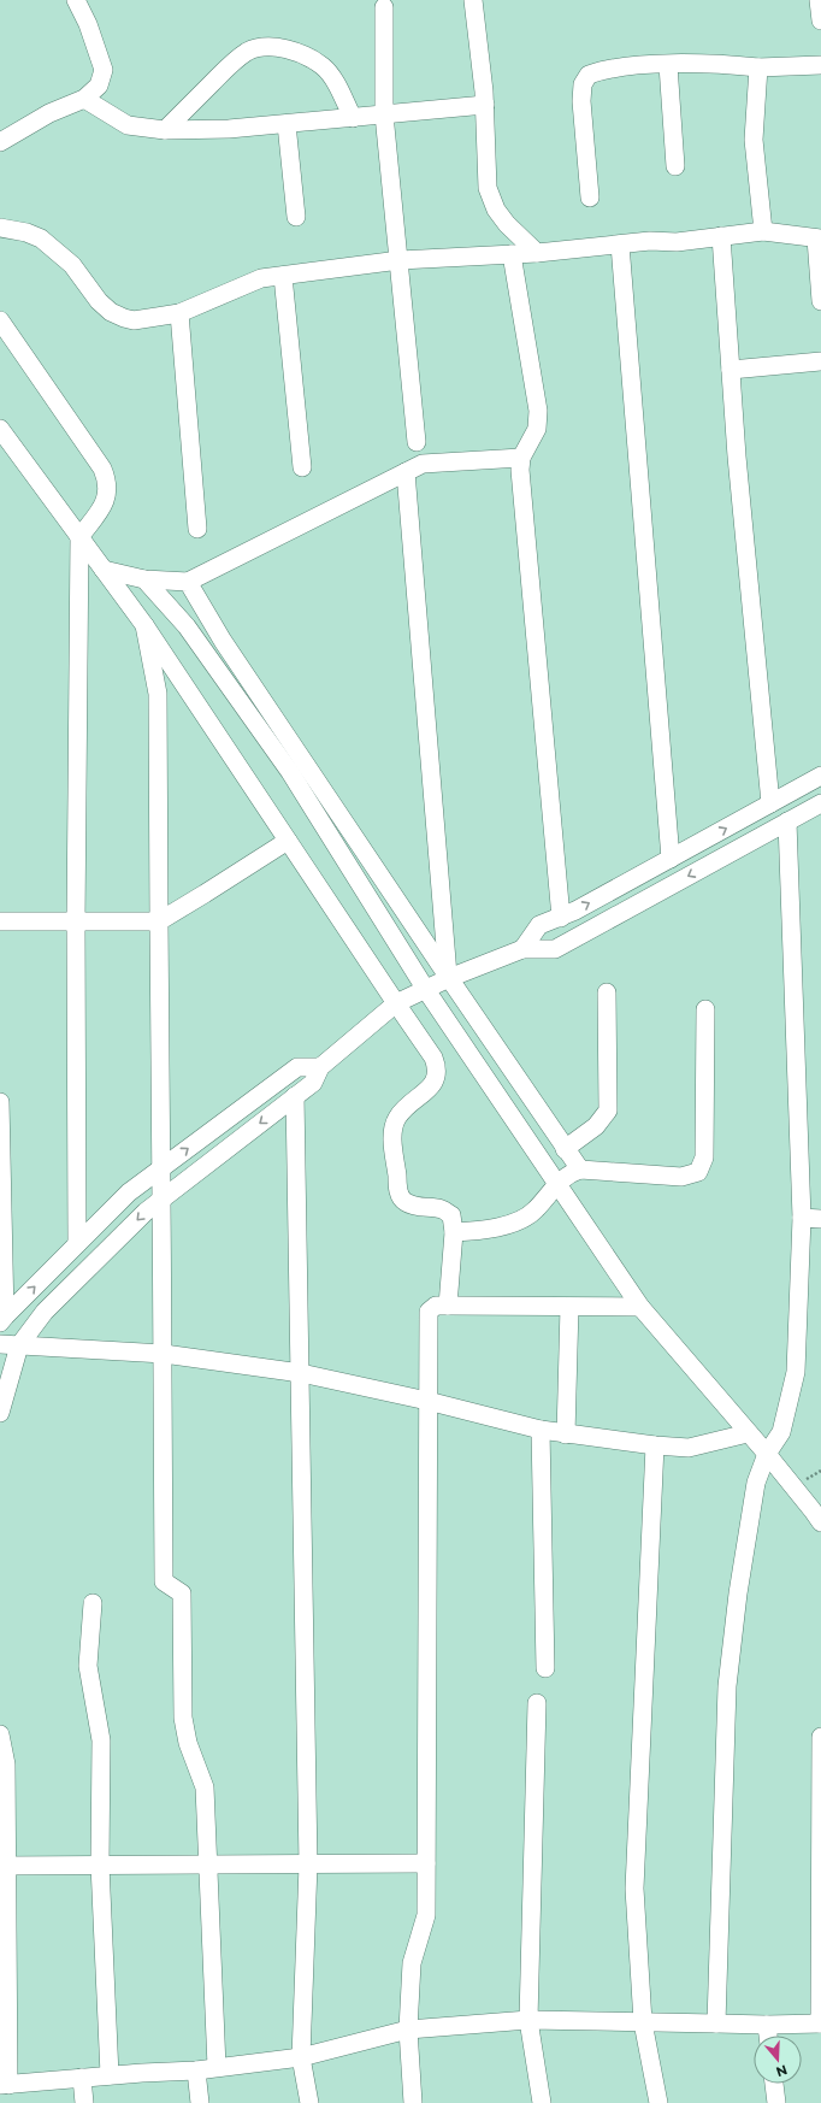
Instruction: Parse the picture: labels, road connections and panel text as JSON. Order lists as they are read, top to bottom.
{
  "north": "bottom"
}
